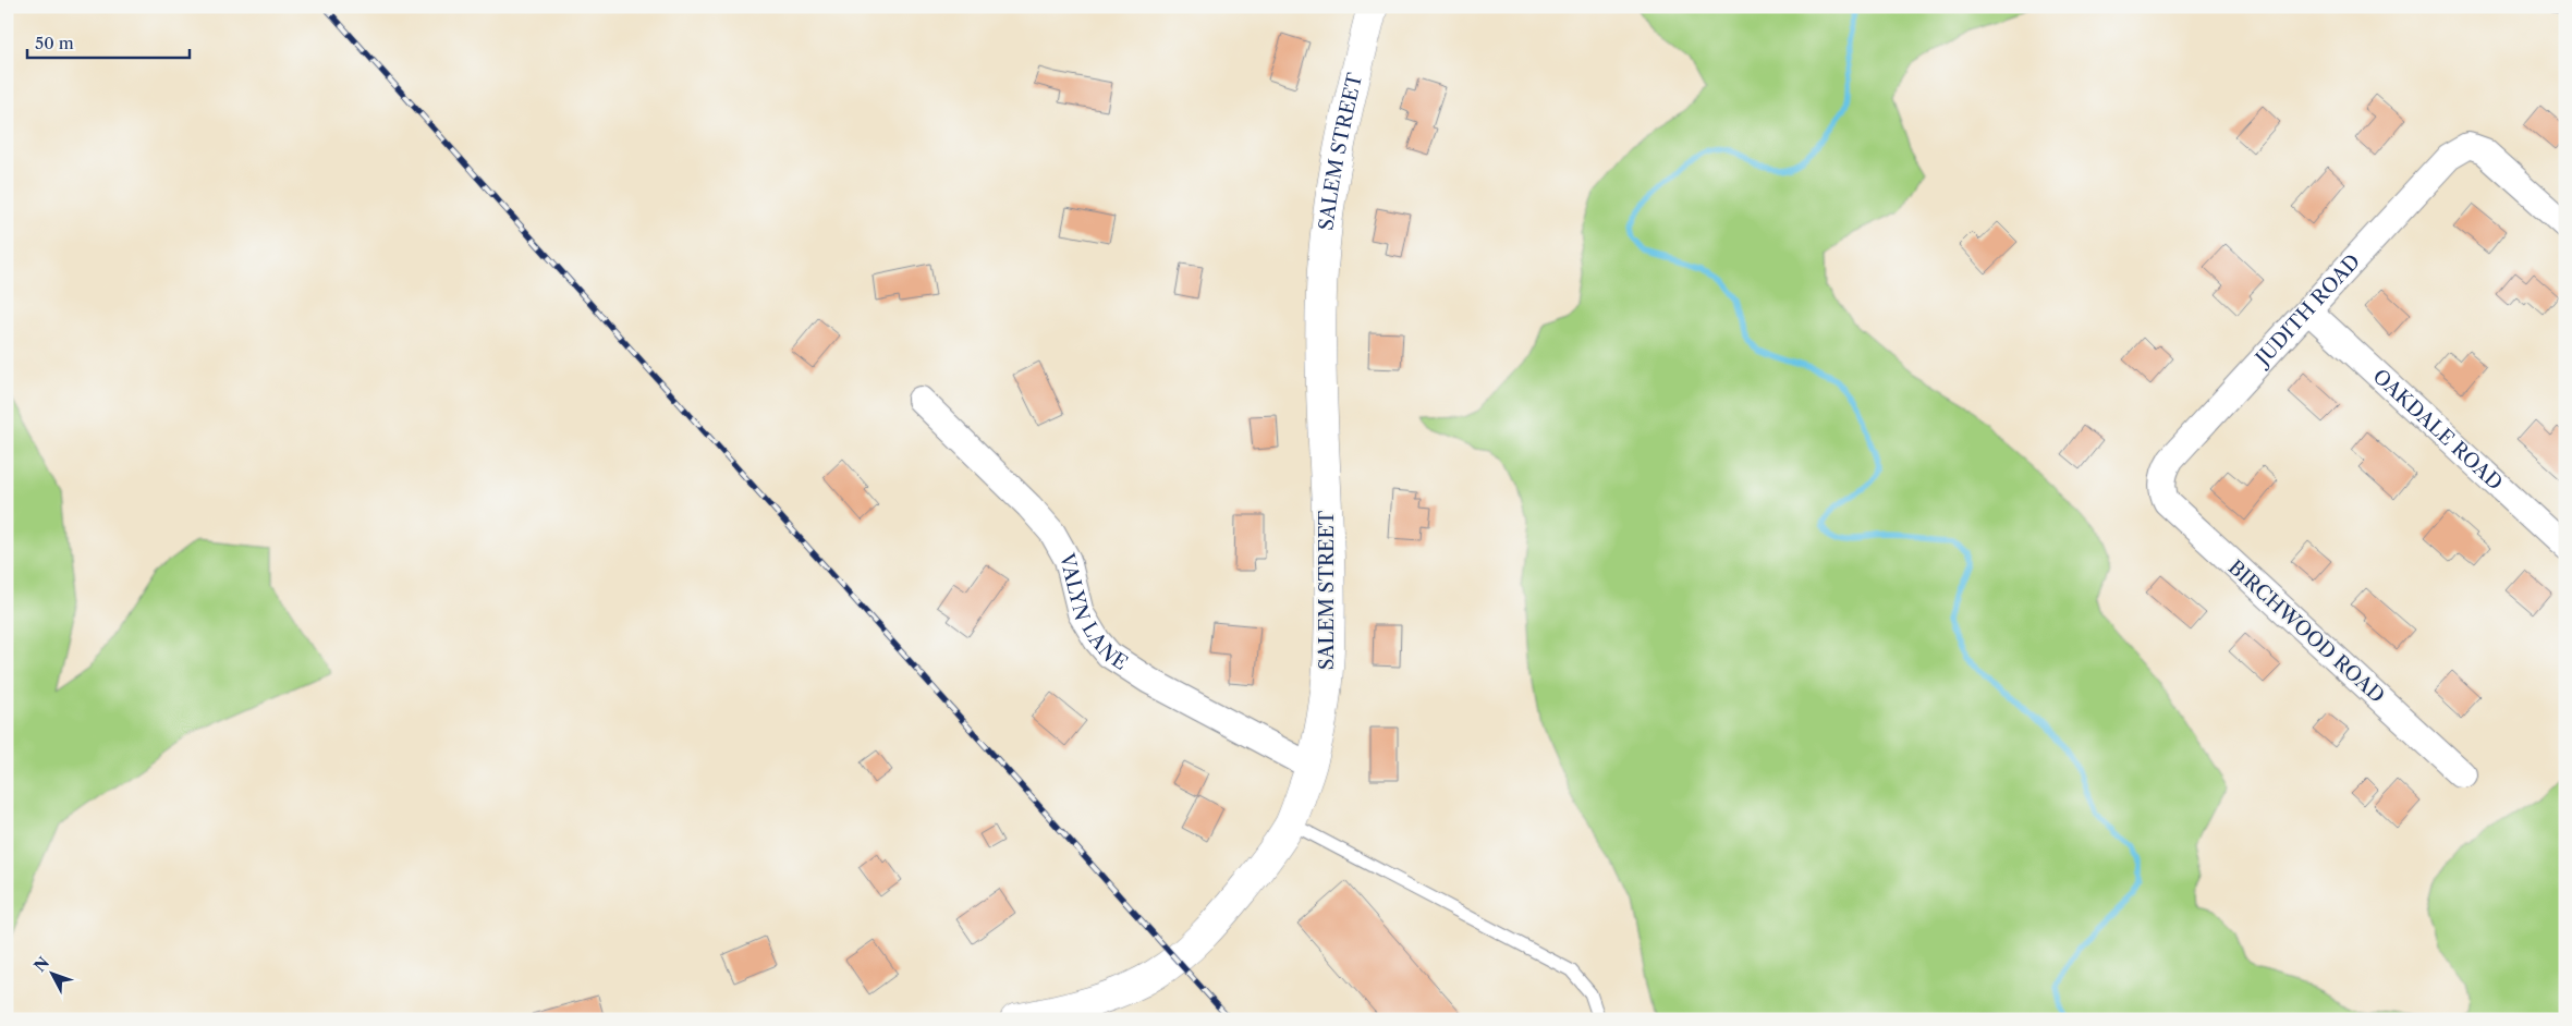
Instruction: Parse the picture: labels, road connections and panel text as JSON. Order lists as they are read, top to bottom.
{
  "streets": {
    "street": [
      "SALEM STREET",
      "JUDITH ROAD",
      "OAKDALE ROAD",
      "VALYN LANE",
      "BIRCHWOOD ROAD"
    ]
  },
  "crossings": [
    ["SALEM STREET", "VALYN LANE"],
    ["JUDITH ROAD", "OAKDALE ROAD"],
    ["JUDITH ROAD", "BIRCHWOOD ROAD"]
  ],
  "scale_bar": "50 m",
  "north": "top left"
}
